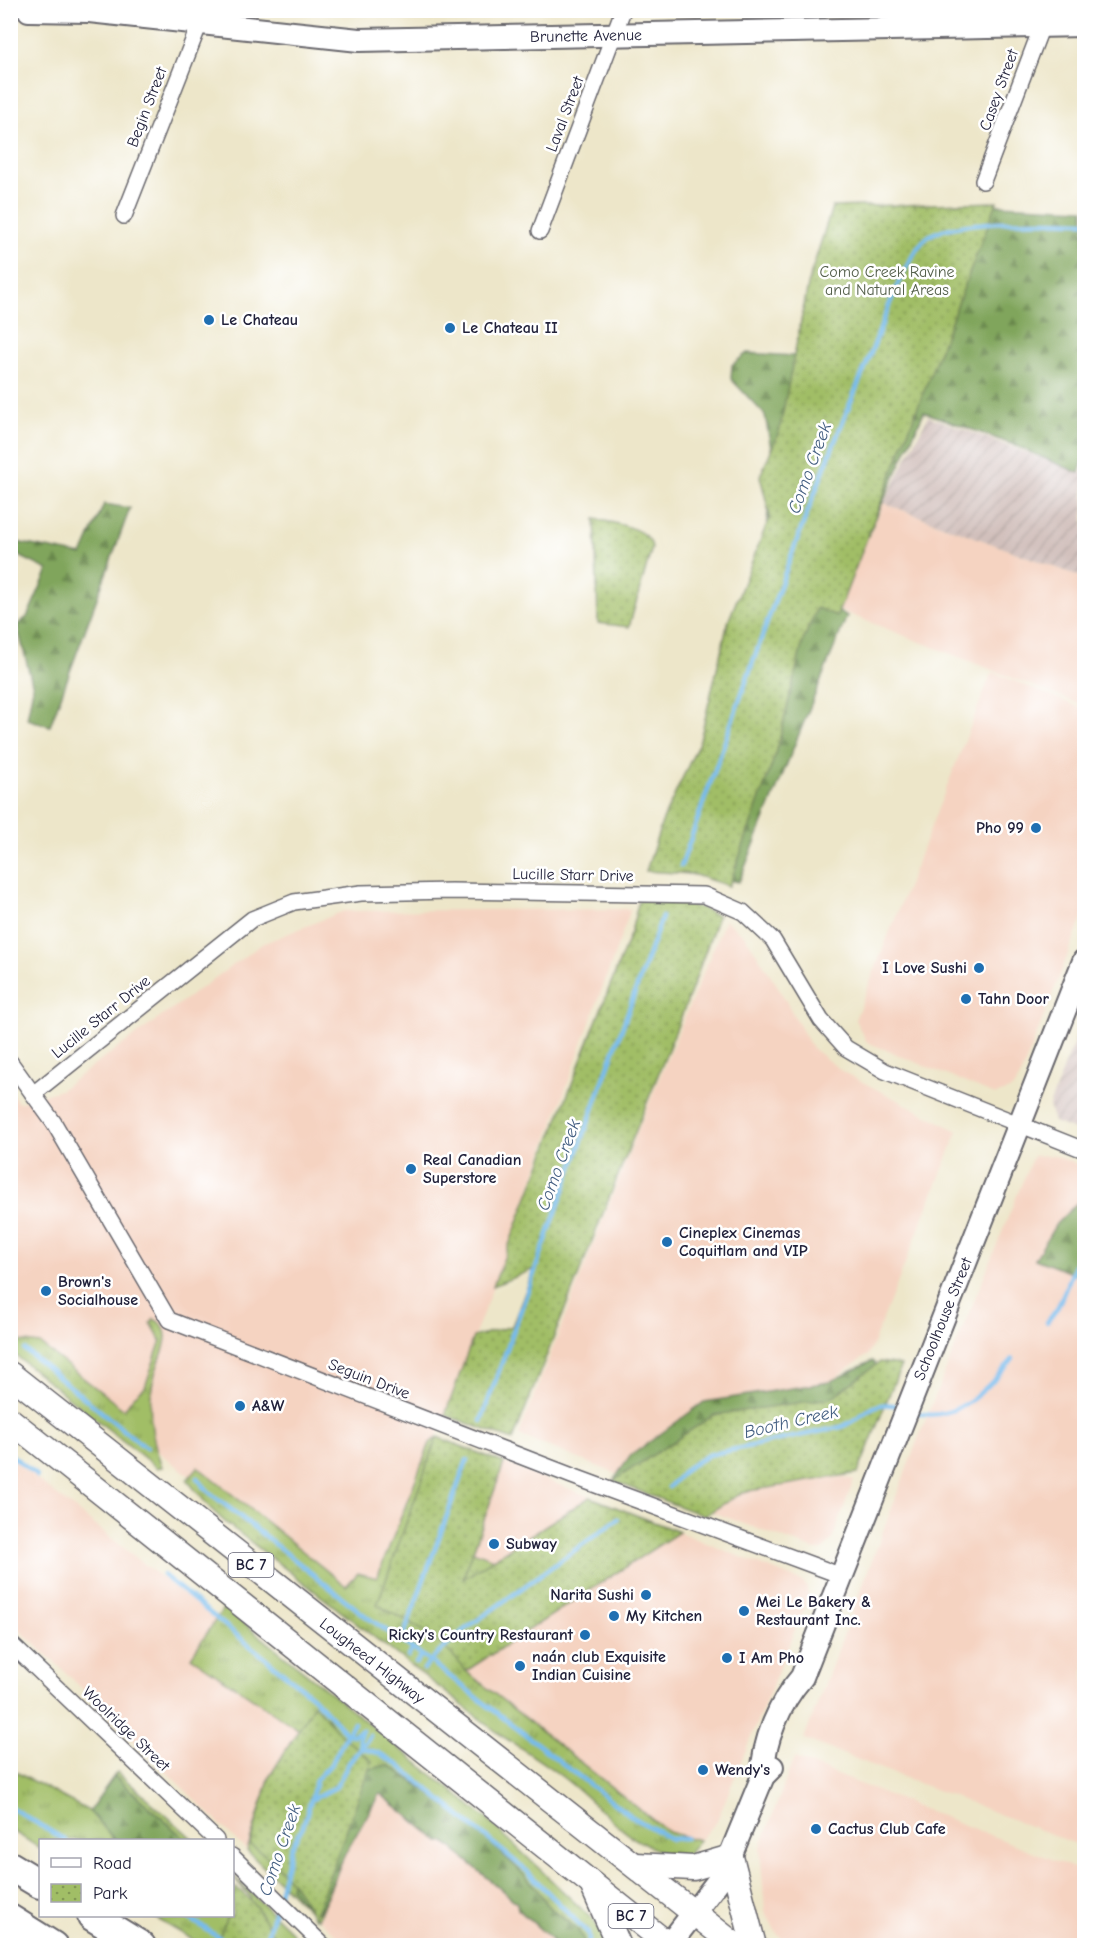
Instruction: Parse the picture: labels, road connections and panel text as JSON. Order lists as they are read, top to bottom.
{
  "streets": {
    "main road": [
      "Brunette Avenue",
      "Schoolhouse Street",
      "BC 7",
      "Lougheed Highway"
    ],
    "street": [
      "Casey Street",
      "Begin Street",
      "Laval Street",
      "Lucille Starr Drive",
      "Seguin Drive",
      "Woolridge Street"
    ]
  },
  "crossings": [
    ["Brunette Avenue", "Casey Street"],
    ["Brunette Avenue", "Begin Street"],
    ["Brunette Avenue", "Laval Street"],
    ["Lucille Starr Drive", "Schoolhouse Street"],
    ["Lucille Starr Drive", "Seguin Drive"],
    ["Schoolhouse Street", "Seguin Drive"],
    ["Schoolhouse Street", "BC 7"],
    ["Schoolhouse Street", "Lougheed Highway"]
  ],
  "water": ["Como Creek", "Booth Creek"],
  "parks": ["Como Creek Ravine and Natural Areas"],
  "places": [
    "Le Chateau",
    "Le Chateau II",
    "Pho 99",
    "I Love Sushi",
    "Tahn Door",
    "Real Canadian Superstore",
    "Cineplex Cinemas Coquitlam and VIP",
    "Brown's Socialhouse",
    "A&W",
    "Subway",
    "Narita Sushi",
    "Mei Le Bakery & Restaurant Inc.",
    "My Kitchen",
    "Ricky's Country Restaurant",
    "I Am Pho",
    "naán club Exquisite Indian Cuisine",
    "Wendy's",
    "Cactus Club Cafe"
  ],
  "legend": ["Road", "Park"]
}
